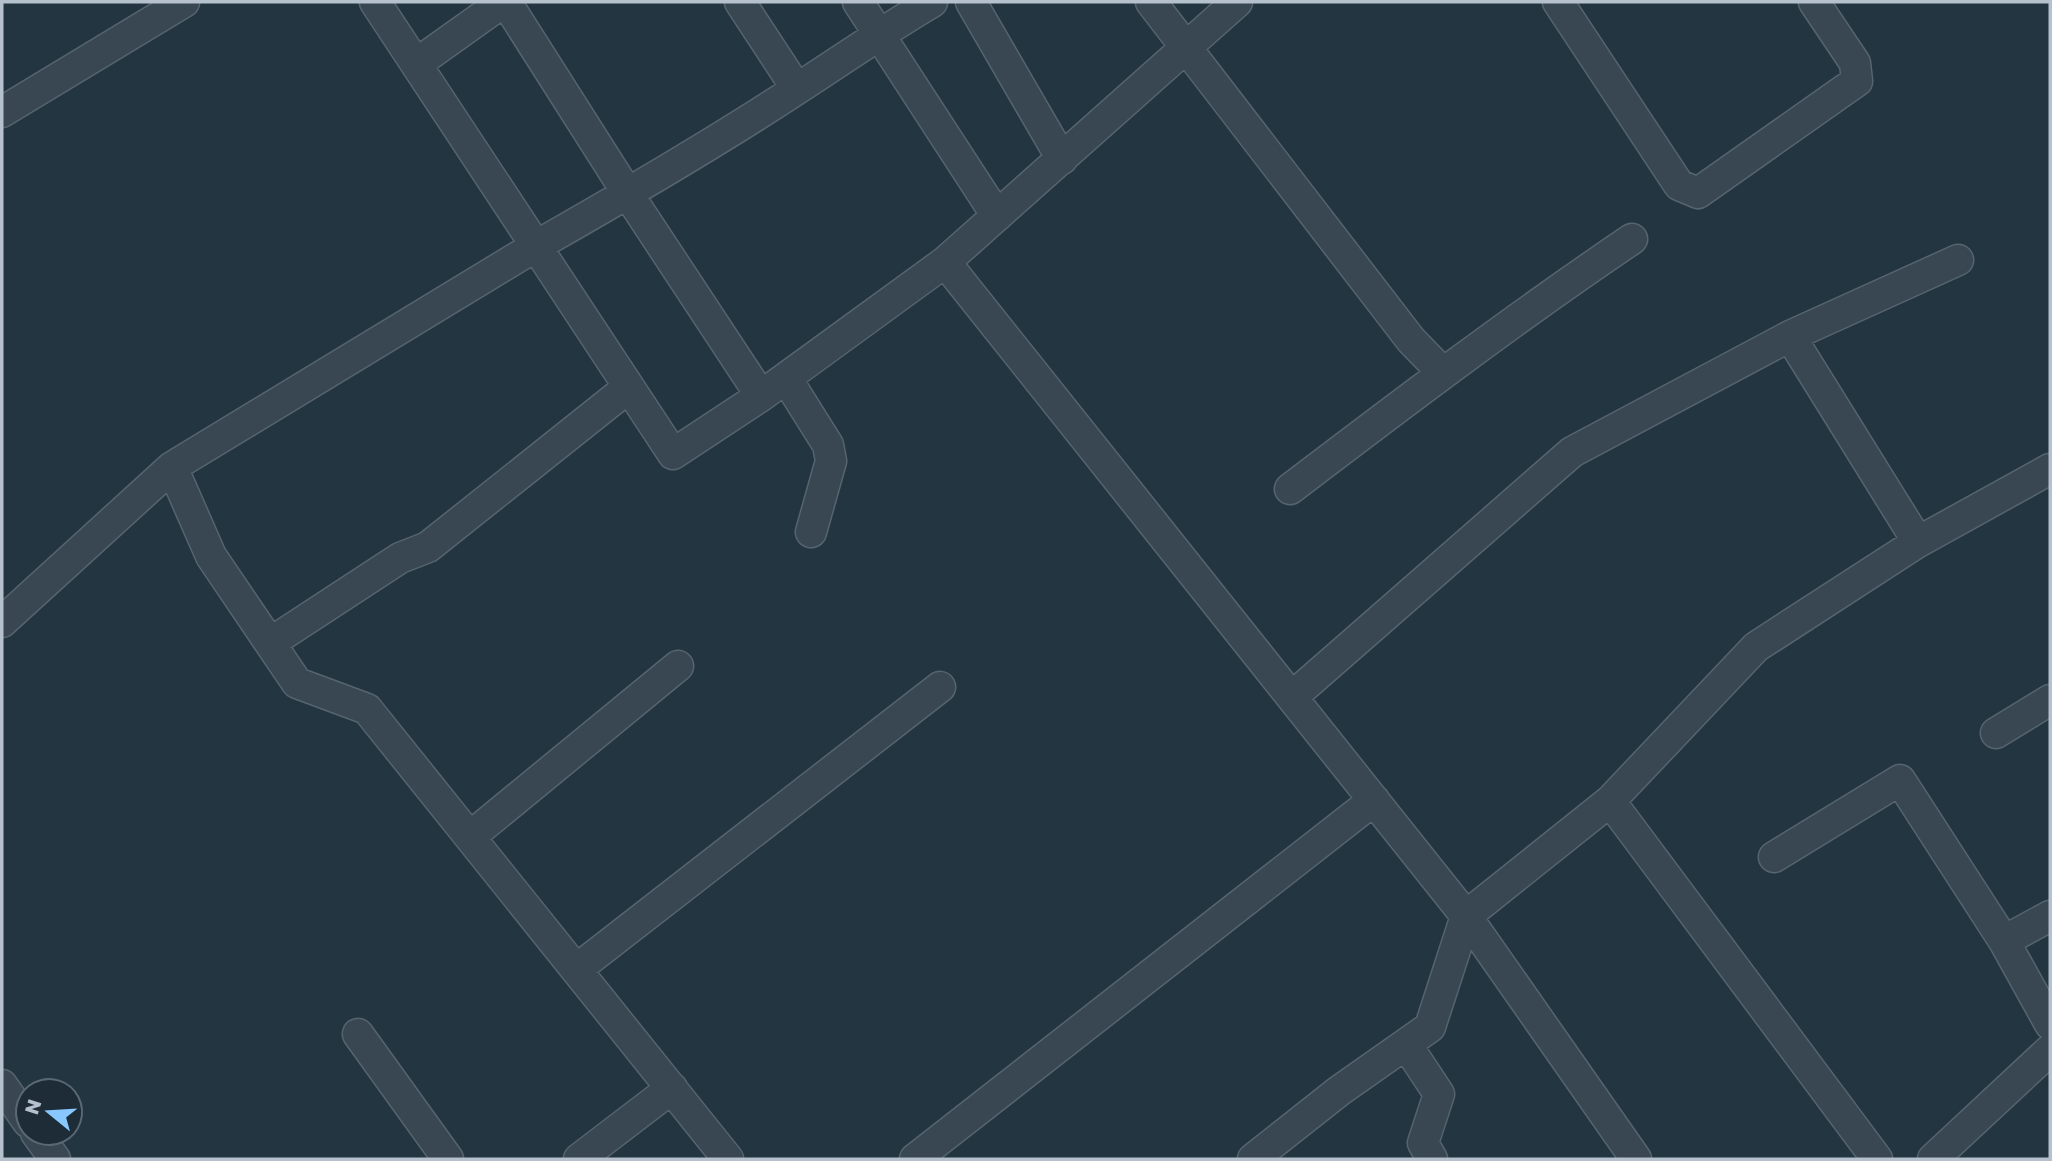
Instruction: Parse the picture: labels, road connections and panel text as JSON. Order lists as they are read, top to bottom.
{
  "north": "left"
}
